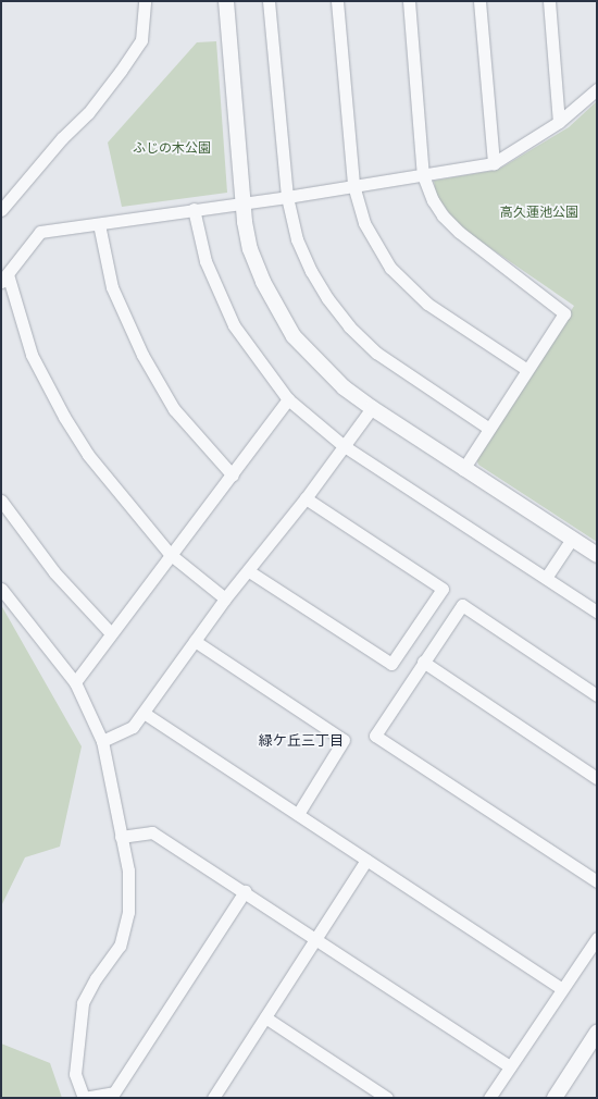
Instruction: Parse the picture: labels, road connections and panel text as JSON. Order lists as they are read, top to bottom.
{
  "districts": ["緑ケ丘三丁目"],
  "parks": ["ふじの木公園", "高久蓮池公園"]
}
